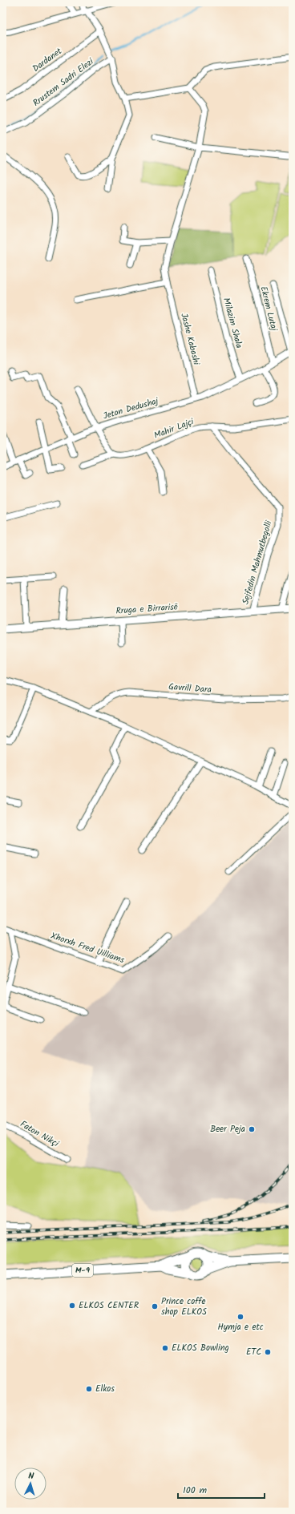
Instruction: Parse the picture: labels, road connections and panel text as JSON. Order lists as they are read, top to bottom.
{
  "streets": {
    "main road": ["M-9"],
    "street": [
      "Dardanet",
      "Rrustem Sadri Elezi",
      "Ekrem Lutaj",
      "Milazim Shala",
      "Jashe Kabashi",
      "Jeton Dedushaj",
      "Mahir Lajçi",
      "Sejfedin Mahmutbegolli",
      "Rruga e Birrarisë",
      "Gavrill Dara",
      "Xhorxh Fred Uilliams",
      "Faton Nikçi"
    ]
  },
  "crossings": [
    ["Ekrem Lutaj", "Jeton Dedushaj"],
    ["Milazim Shala", "Jeton Dedushaj"],
    ["Jashe Kabashi", "Jeton Dedushaj"],
    ["Mahir Lajçi", "Sejfedin Mahmutbegolli"],
    ["Sejfedin Mahmutbegolli", "Rruga e Birrarisë"]
  ],
  "places": [
    "Beer Peja",
    "ELKOS CENTER",
    "Prince coffe shop ELKOS",
    "Hymja e etc",
    "ELKOS Bowling",
    "ETC",
    "Elkos"
  ],
  "scale_bar": "100 m",
  "north": "top"
}
